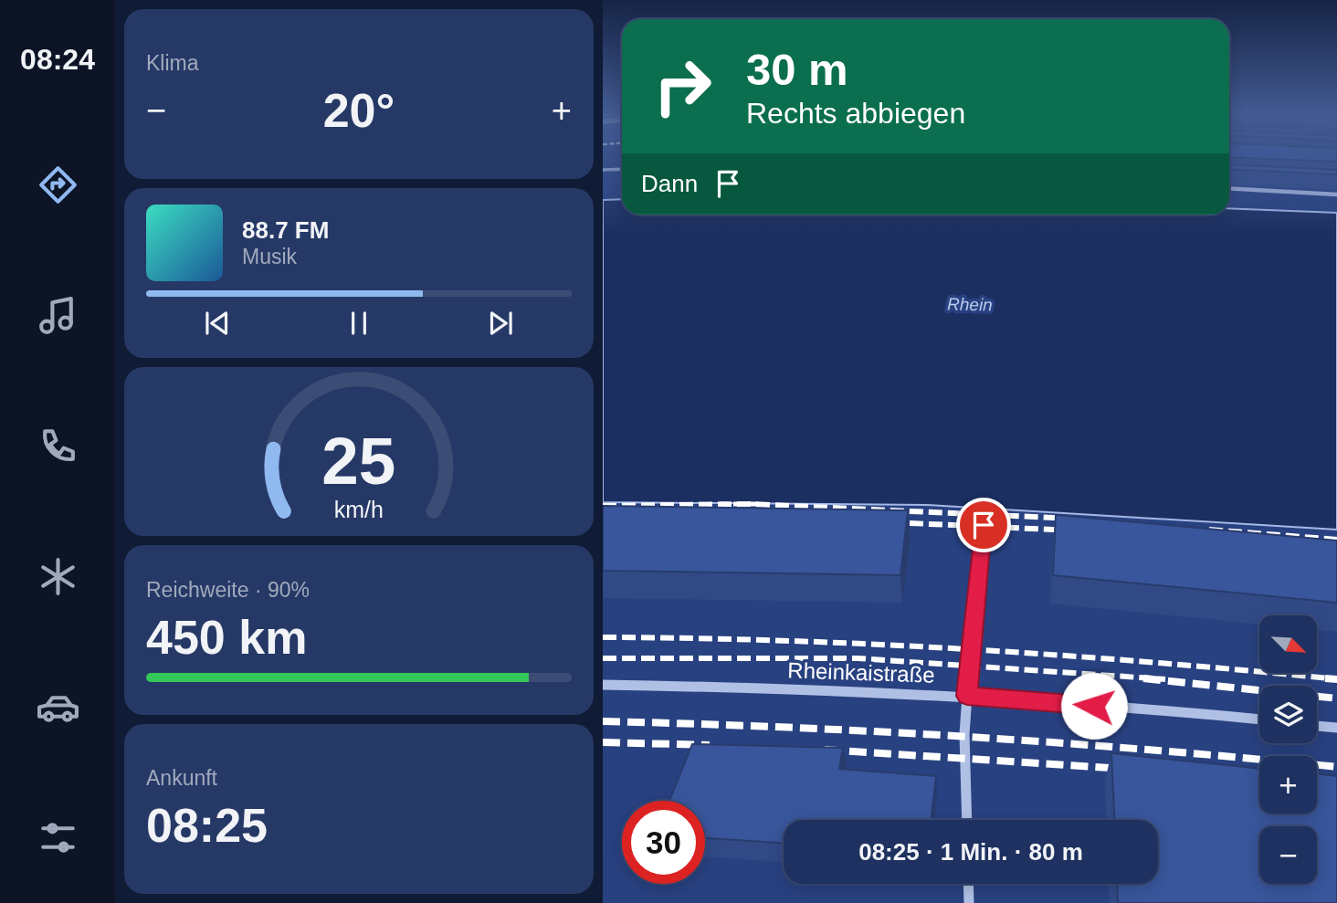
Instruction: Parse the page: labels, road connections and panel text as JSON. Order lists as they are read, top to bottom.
{
  "streets": {
    "street": ["Rheinkaistraße"]
  },
  "water": ["Rhein"],
  "north": "bottom right",
  "page": {
    "tabs": "08:24",
    "tile": [
      "Klima",
      ["Reichweite · 90%", "450 km"],
      ["Ankunft", "08:25"]
    ],
    "turn": ["30 m", "Rechts abbiegen"],
    "heat": ["−", "20°", "+"],
    "then": "Dann",
    "song": ["88.7 FM", "Musik"],
    "map_buttons": ["+", "−"],
    "limit": "30",
    "trip": "08:25 · 1 Min. · 80 m",
    "gauge": ["25", "km/h"]
  }
}
